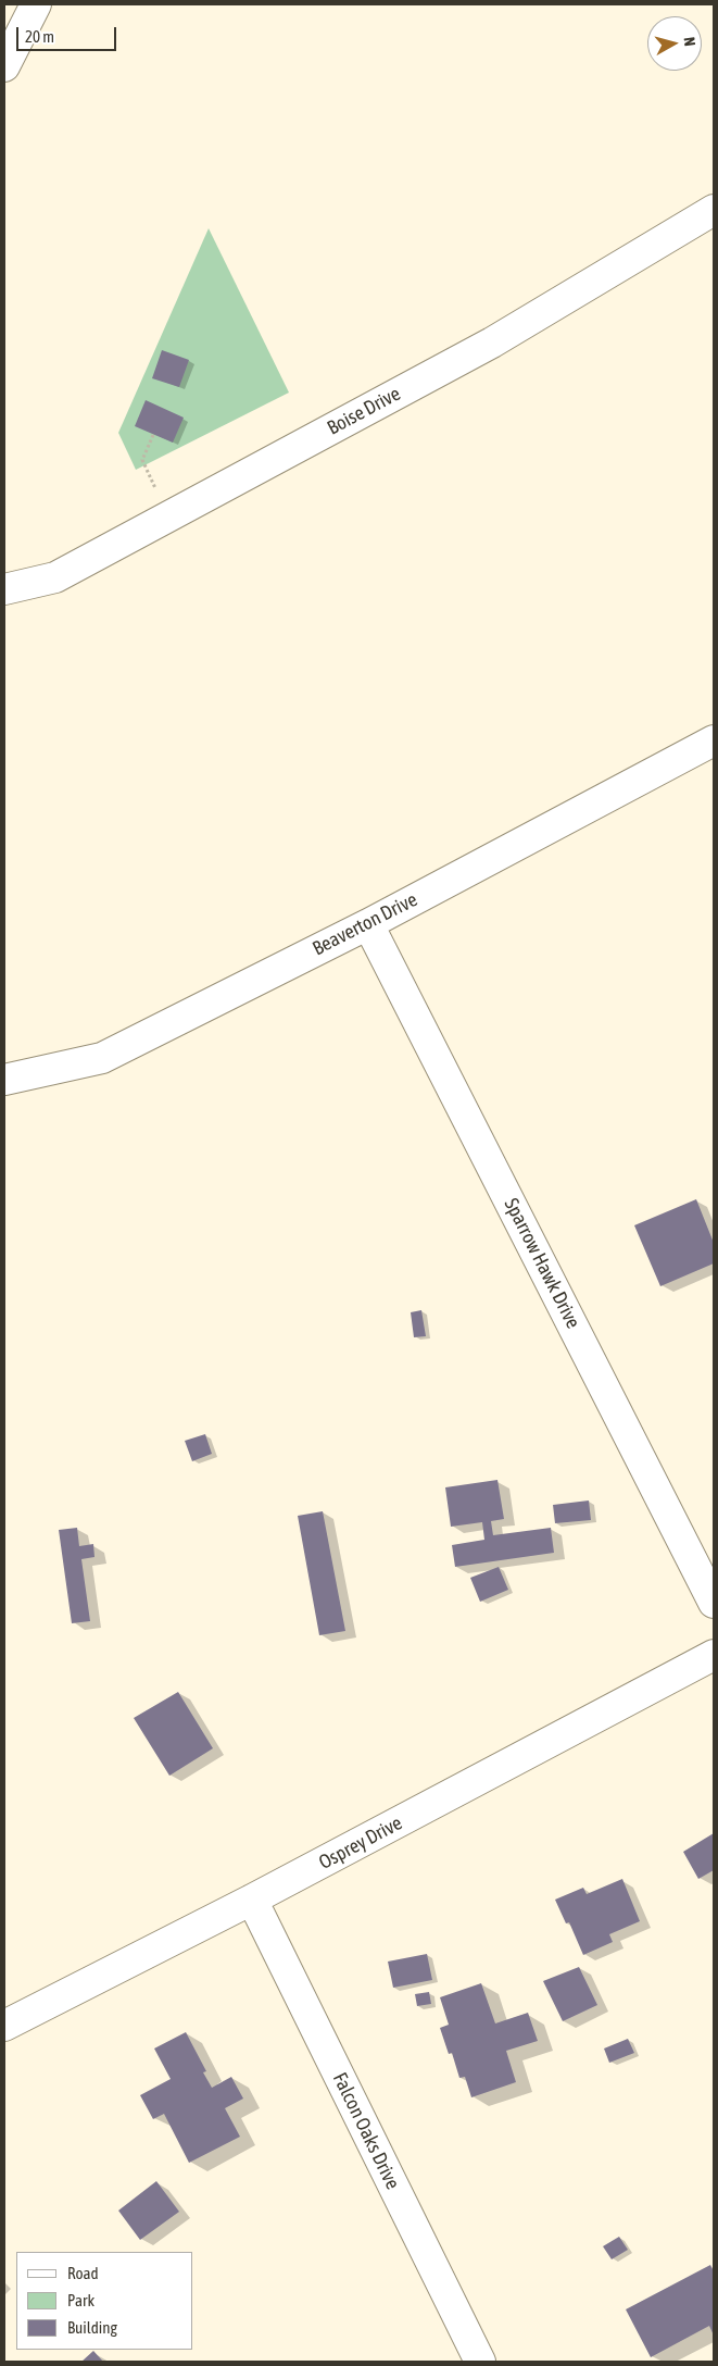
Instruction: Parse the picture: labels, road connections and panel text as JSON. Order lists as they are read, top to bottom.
{
  "streets": {
    "street": [
      "Boise Drive",
      "Beaverton Drive",
      "Sparrow Hawk Drive",
      "Osprey Drive",
      "Falcon Oaks Drive"
    ]
  },
  "crossings": [
    ["Beaverton Drive", "Sparrow Hawk Drive"],
    ["Osprey Drive", "Falcon Oaks Drive"]
  ],
  "legend": ["Road", "Park", "Building"],
  "scale_bar": "20 m",
  "north": "right"
}
